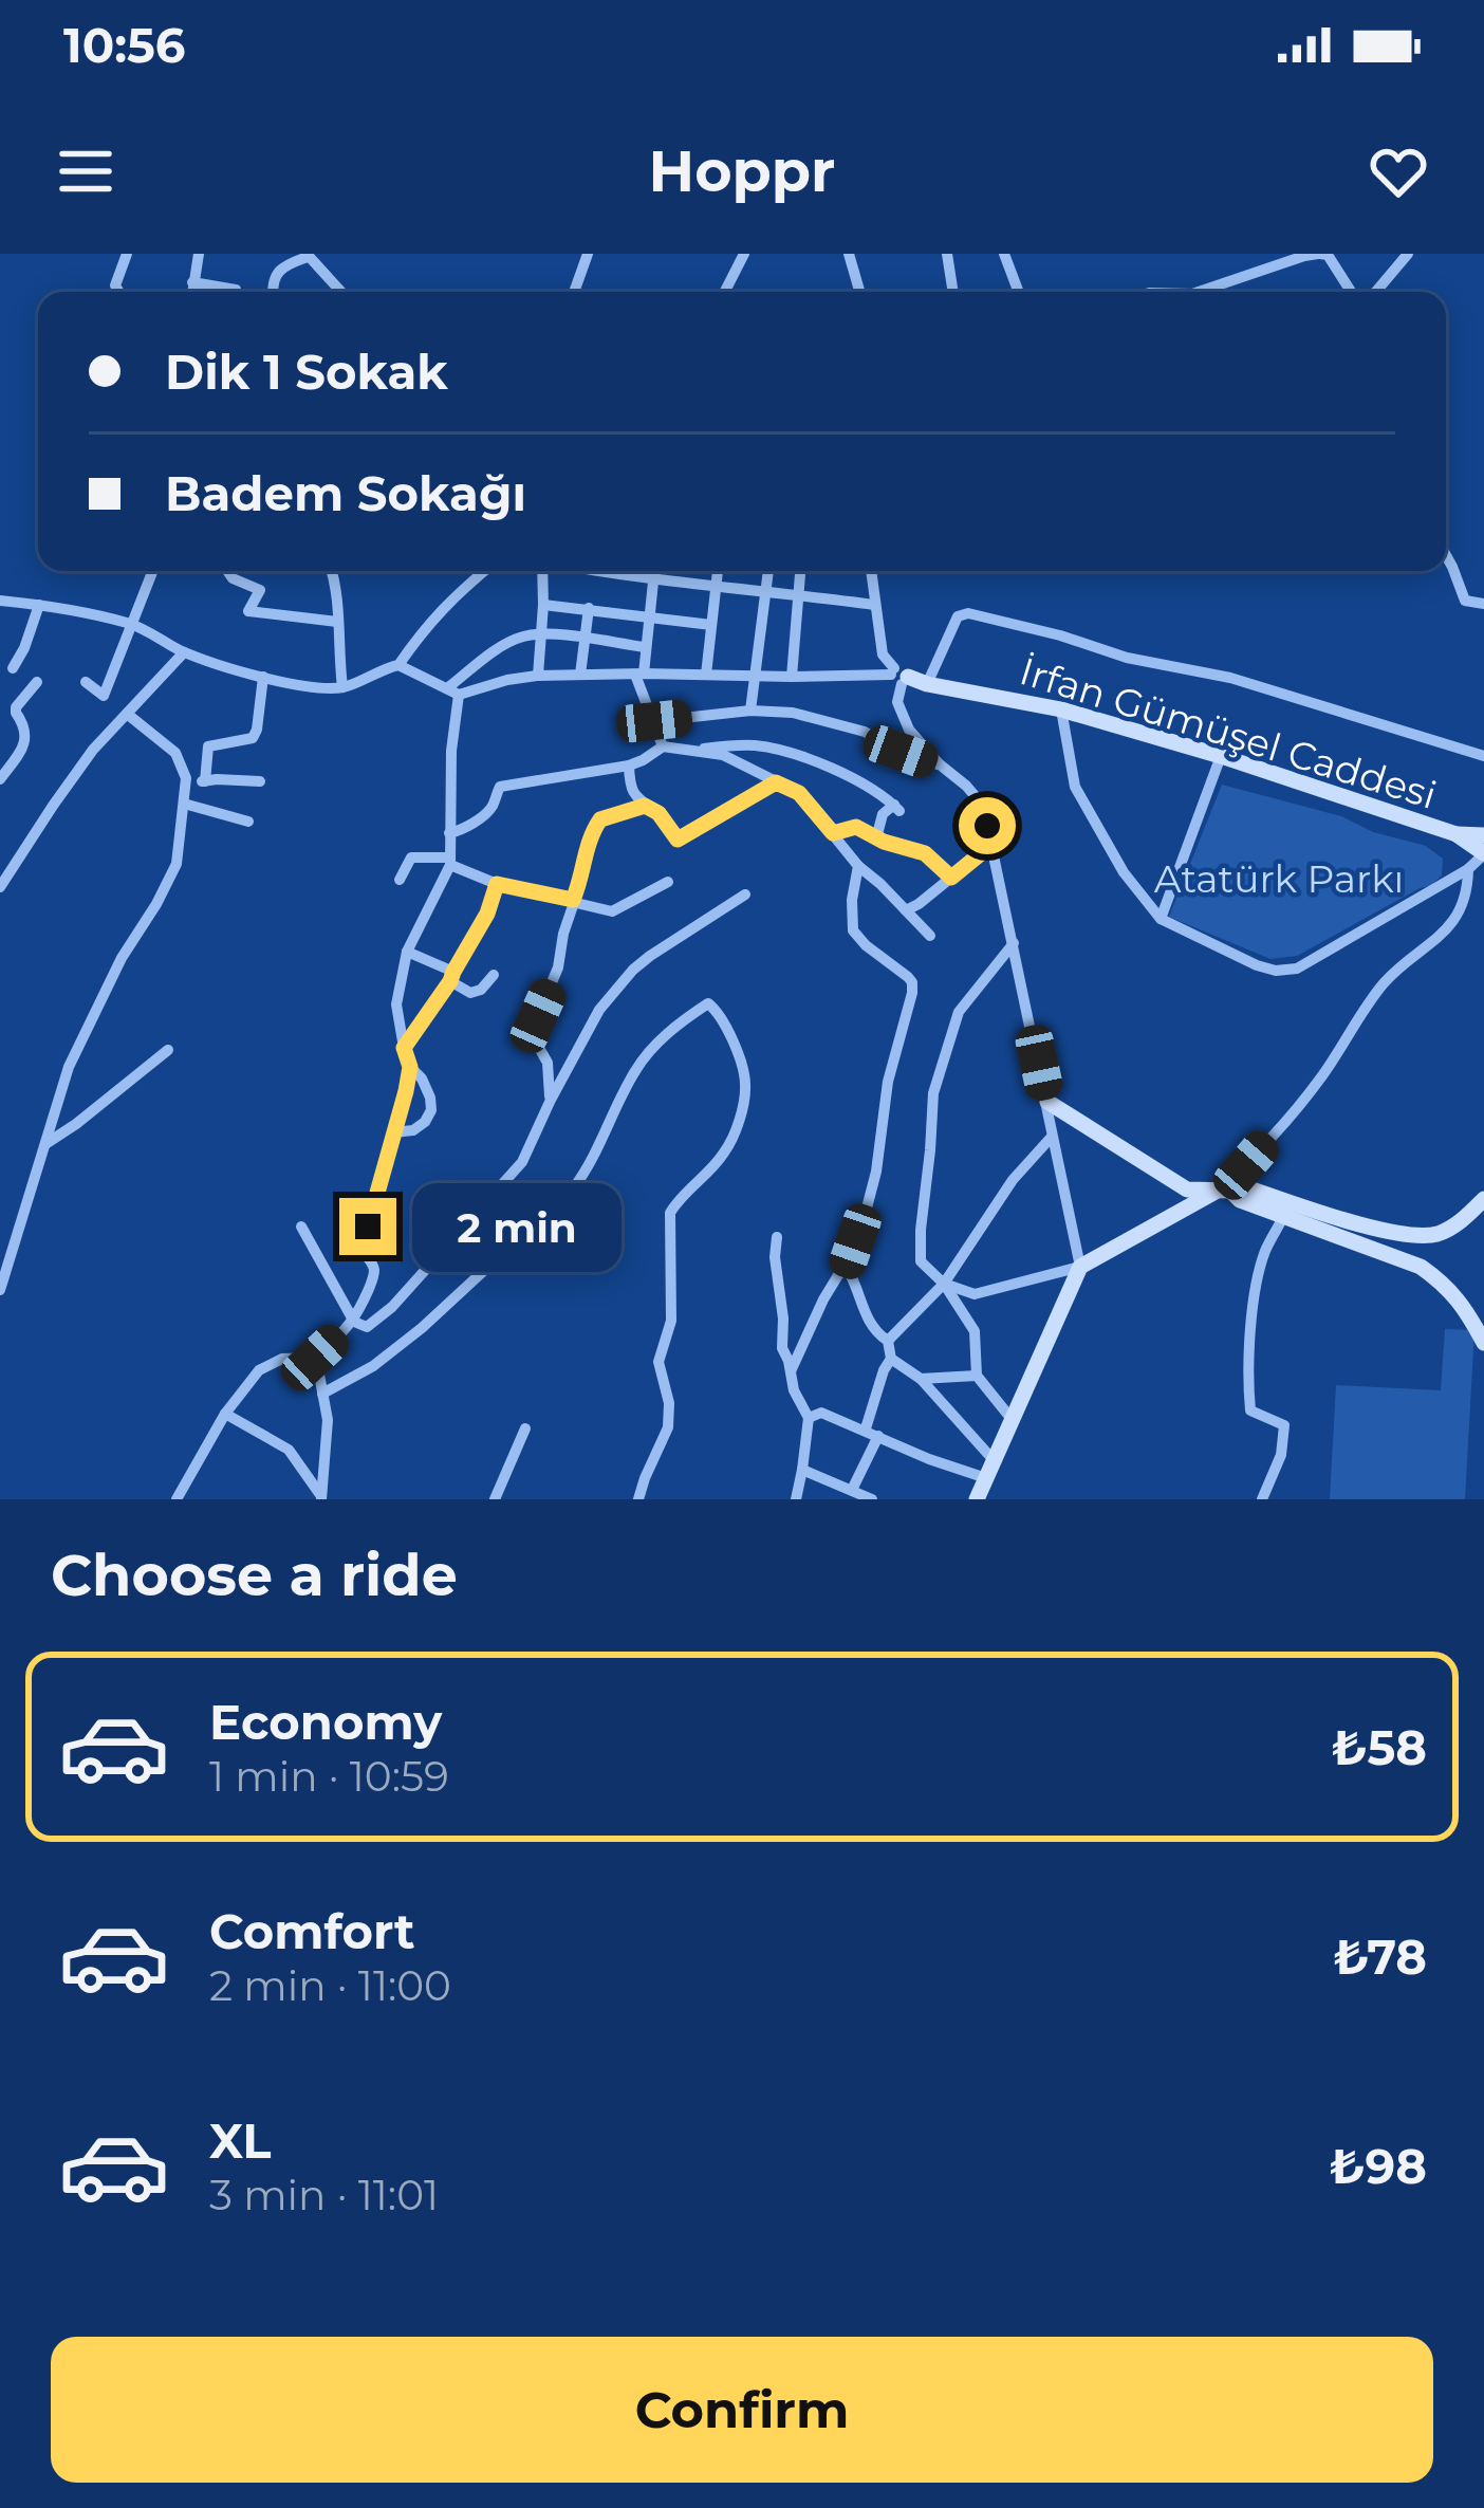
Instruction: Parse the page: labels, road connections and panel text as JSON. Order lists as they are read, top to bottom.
{
  "streets": {
    "street": ["İrfan Gümüşel Caddesi"]
  },
  "parks": ["Atatürk Parkı"],
  "page": {
    "status": "10:56",
    "header": "Hoppr",
    "banner": ["Dik 1 Sokak", "Badem Sokağı"],
    "bubble": "2 min",
    "heading": "Choose a ride",
    "list": [
      {
        "name": "Economy",
        "note": "1 min · 10:59",
        "value": "₺58"
      },
      {
        "name": "Comfort",
        "note": "2 min · 11:00",
        "value": "₺78"
      },
      {
        "name": "XL",
        "note": "3 min · 11:01",
        "value": "₺98"
      }
    ],
    "buttons": "Confirm"
  }
}
